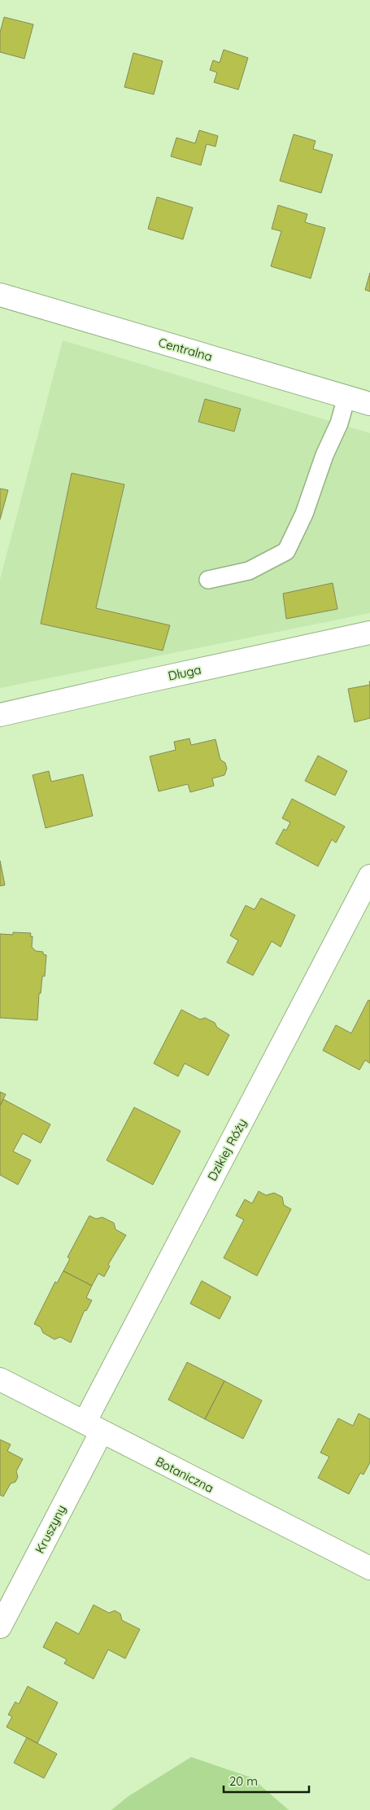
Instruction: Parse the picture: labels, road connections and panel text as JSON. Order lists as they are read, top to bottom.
{
  "streets": {
    "street": [
      "Centralna",
      "Długa",
      "Dzikiej Róży",
      "Botaniczna",
      "Kruszyny"
    ]
  },
  "crossings": [
    ["Dzikiej Róży", "Botaniczna"],
    ["Dzikiej Róży", "Kruszyny"],
    ["Botaniczna", "Kruszyny"]
  ],
  "scale_bar": "20 m"
}
